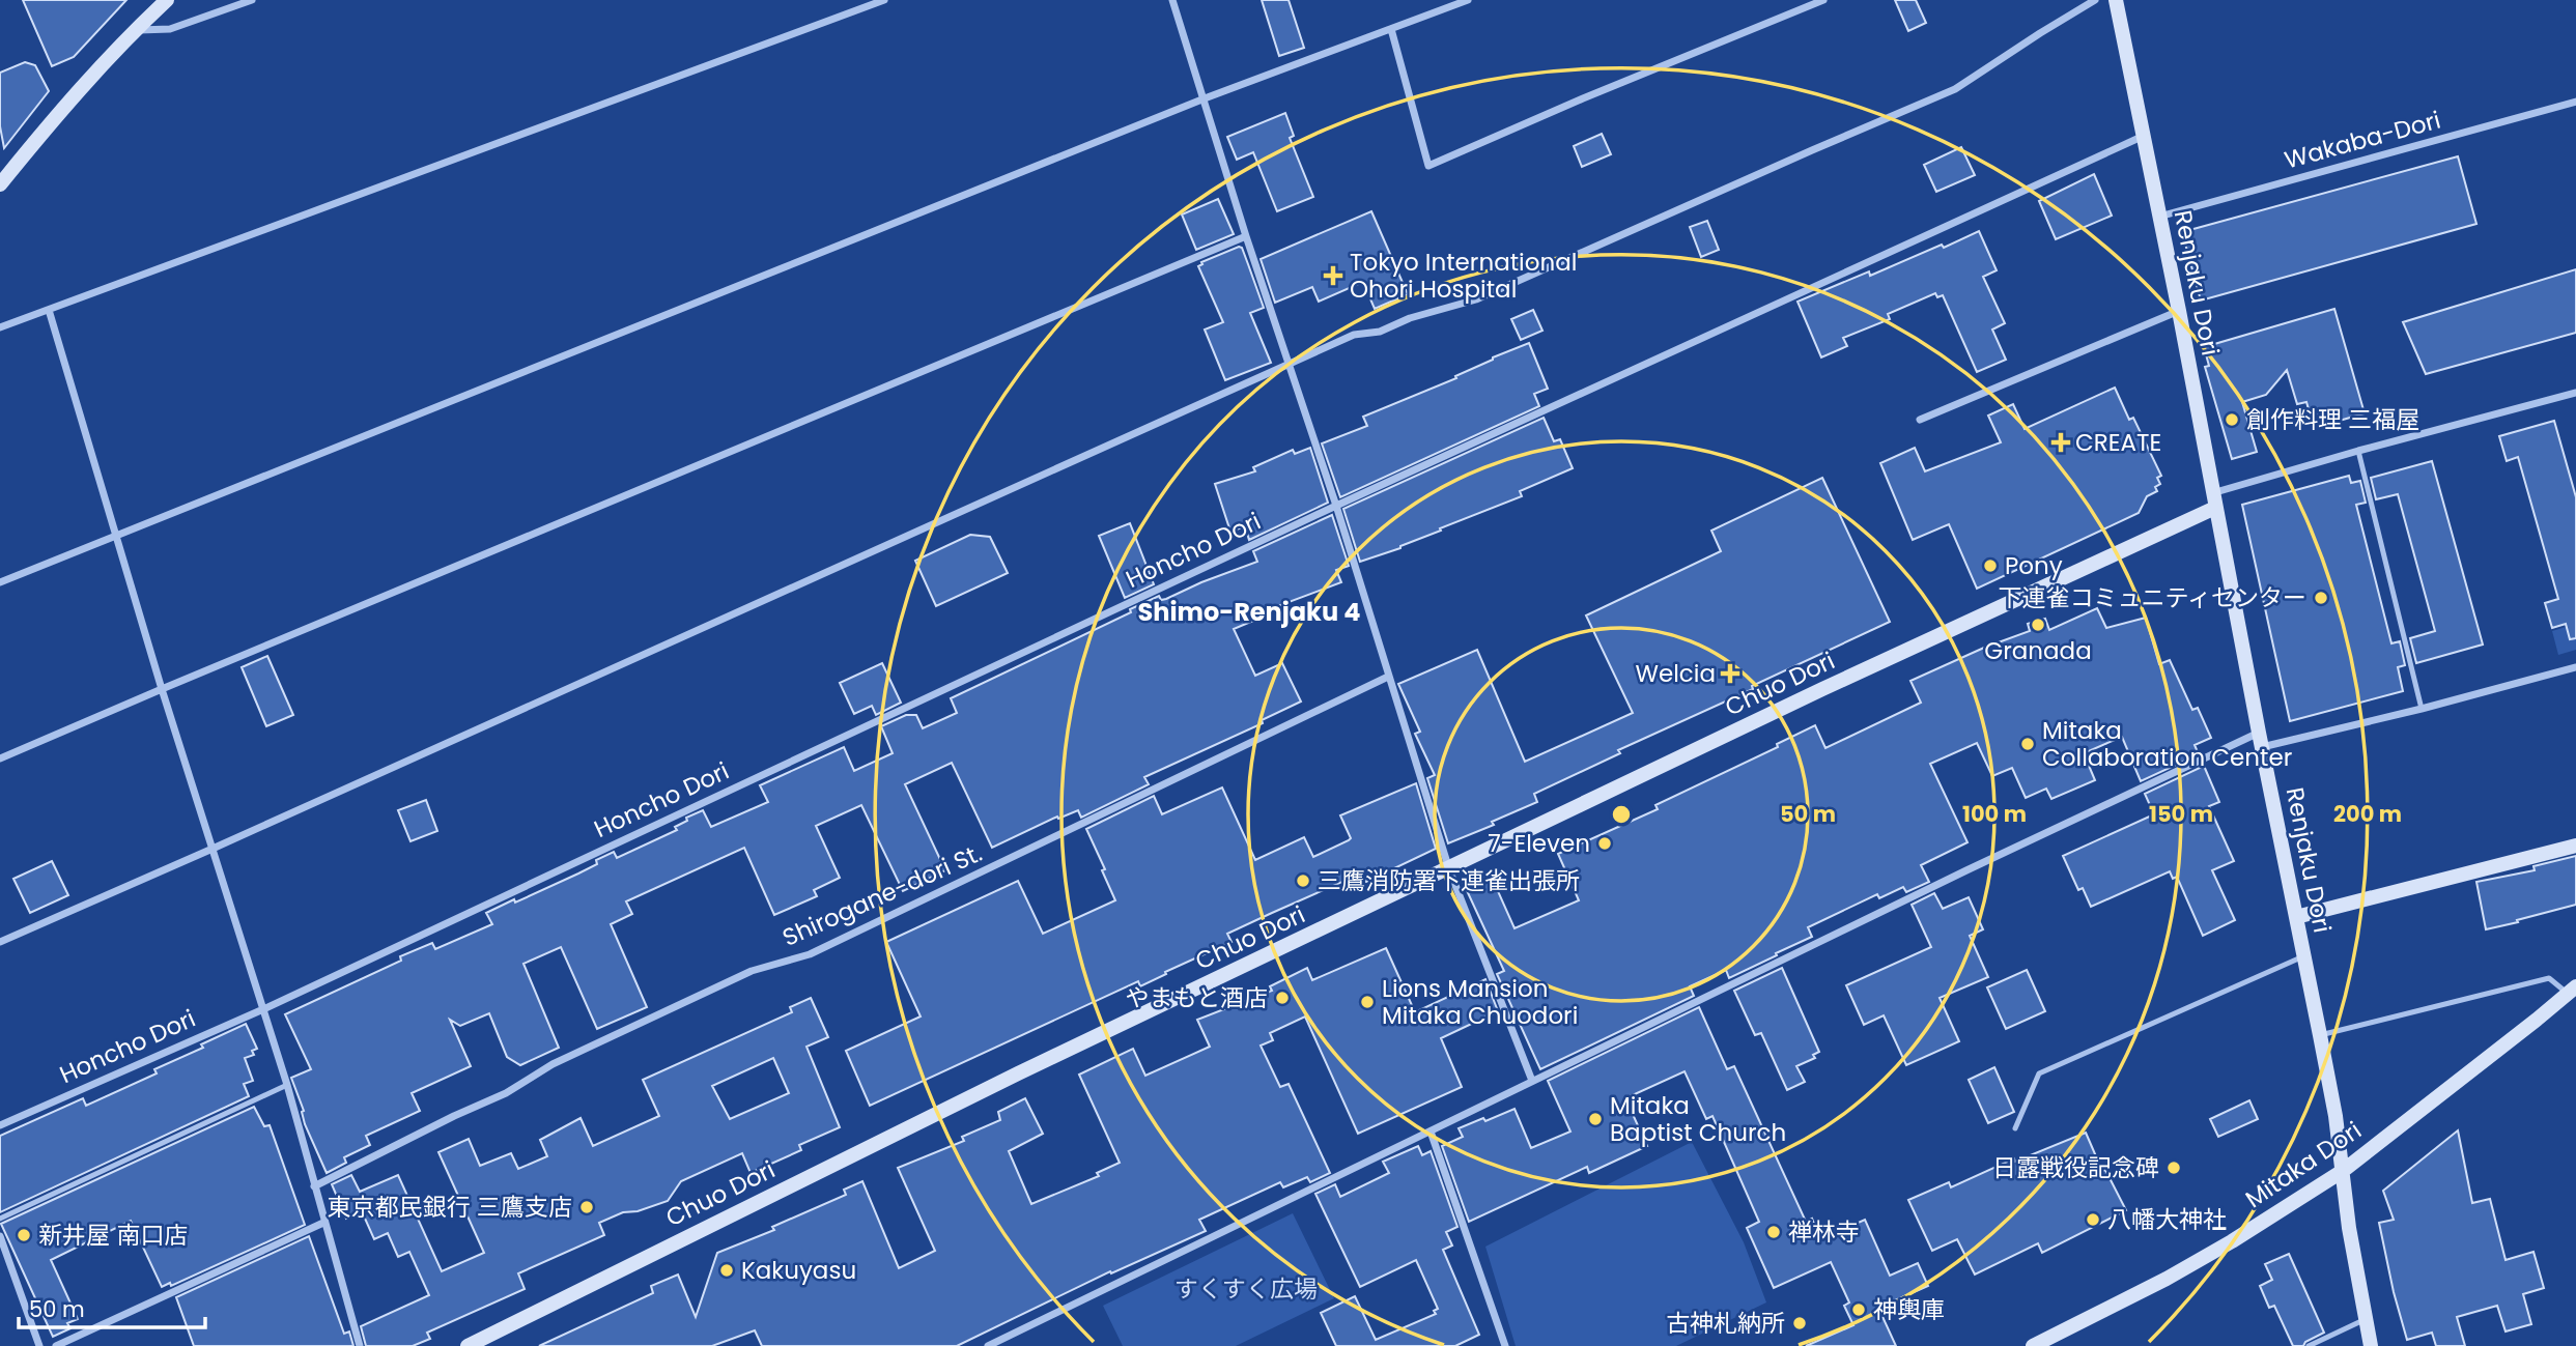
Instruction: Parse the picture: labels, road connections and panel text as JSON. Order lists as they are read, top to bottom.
{
  "streets": {
    "main road": ["Renjaku Dori", "Chuo Dori", "Mitaka Dori"],
    "street": ["Wakaba-Dori", "Honcho Dori", "Shirogane-dori St."]
  },
  "crossings": [
    ["Wakaba-Dori", "Renjaku Dori"],
    ["Renjaku Dori", "Honcho Dori"],
    ["Renjaku Dori", "Chuo Dori"],
    ["Renjaku Dori", "Mitaka Dori"]
  ],
  "districts": ["Shimo-Renjaku 4"],
  "parks": ["すくすく広場"],
  "places": {
    "health": ["Tokyo International Ohori Hospital", "CREATE", "Welcia"],
    "other": [
      "創作料理 三福屋",
      "Pony",
      "下連雀コミュニティセンター",
      "Granada",
      "Mitaka Collaboration Center",
      "7-Eleven",
      "三鷹消防署下連雀出張所",
      "やまもと酒店",
      "Lions Mansion Mitaka Chuodori",
      "Mitaka Baptist Church",
      "日露戦役記念碑",
      "東京都民銀行 三鷹支店",
      "八幡大神社",
      "禅林寺",
      "新井屋 南口店",
      "Kakuyasu",
      "神輿庫",
      "古神札納所"
    ]
  },
  "scale_bar": "50 m",
  "rings": [
    "50 m",
    "100 m",
    "150 m",
    "200 m"
  ]
}
